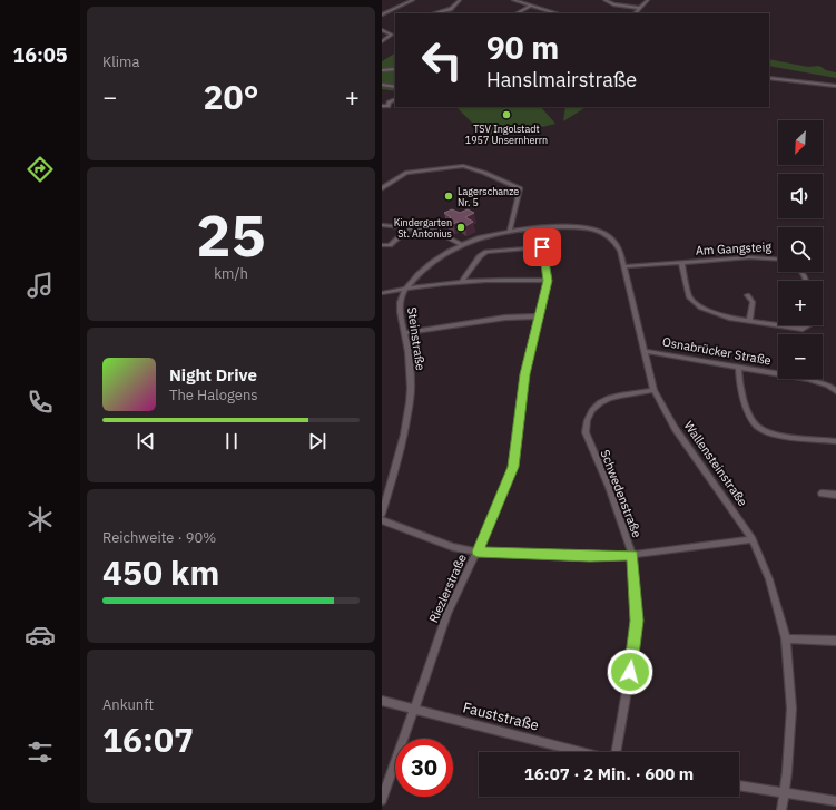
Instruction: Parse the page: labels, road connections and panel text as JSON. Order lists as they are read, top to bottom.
{
  "streets": {
    "street": [
      "Am Gangsteig",
      "Steinstraße",
      "Osnabrücker Straße",
      "Wallensteinstraße",
      "Schwedenstraße",
      "Riezlerstraße",
      "Fauststraße"
    ]
  },
  "crossings": [
    ["Am Gangsteig", "Wallensteinstraße"],
    ["Osnabrücker Straße", "Wallensteinstraße"],
    ["Wallensteinstraße", "Schwedenstraße"],
    ["Wallensteinstraße", "Riezlerstraße"],
    ["Riezlerstraße", "Fauststraße"]
  ],
  "places": ["TSV Ingolstadt 1957 Unsernherrn", "Lagerschanze Nr. 5", "Kindergarten St. Antonius"],
  "north": "bottom left",
  "page": {
    "tabs": "16:05",
    "tile": [
      "Klima",
      ["25", "km/h"],
      ["Reichweite · 90%", "450 km"],
      ["Ankunft", "16:07"]
    ],
    "turn": ["90 m", "Hanslmairstraße"],
    "heat": ["−", "20°", "+"],
    "map_buttons": ["+", "−"],
    "song": ["Night Drive", "The Halogens"],
    "limit": "30",
    "trip": "16:07 · 2 Min. · 600 m"
  }
}
